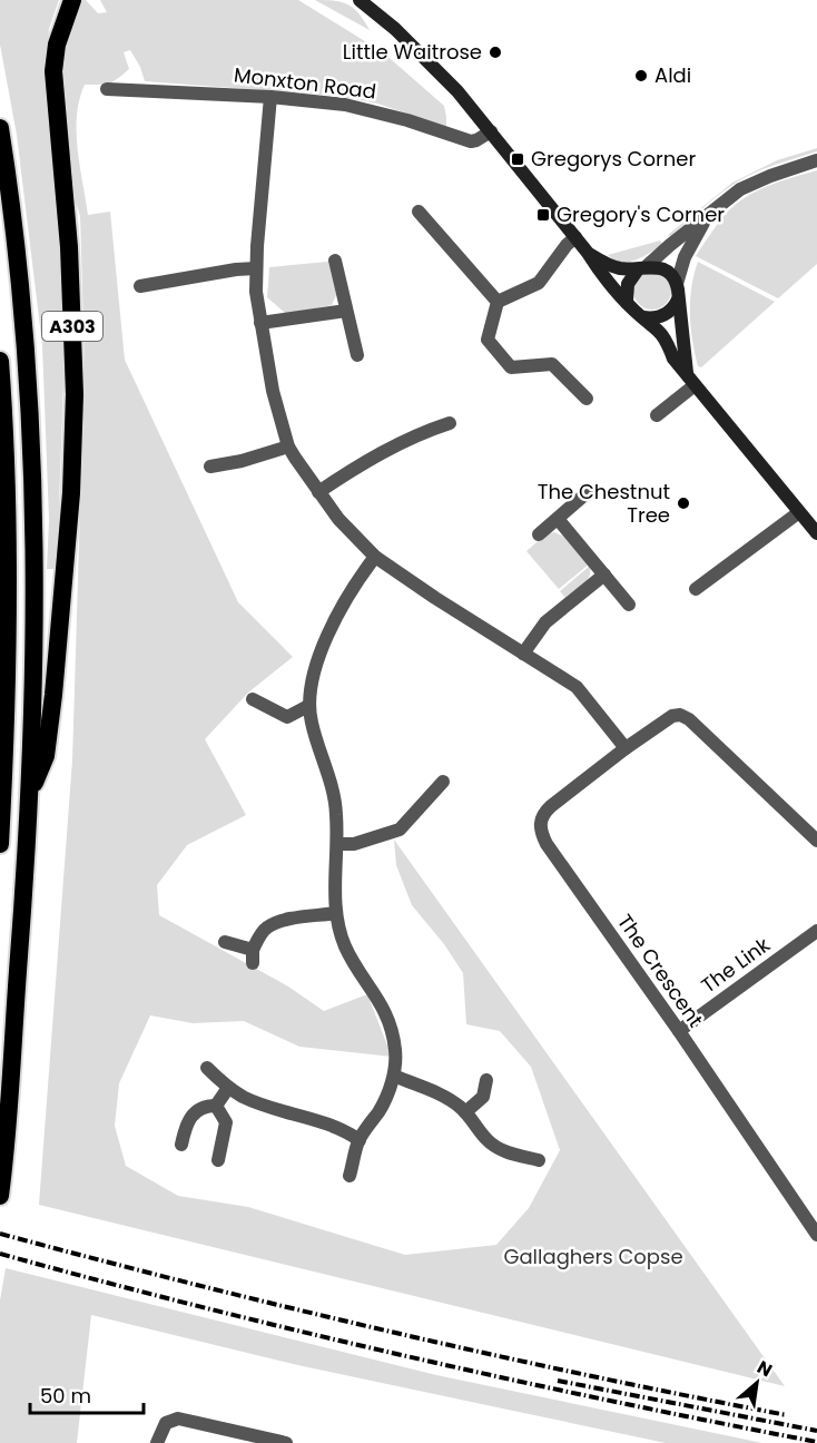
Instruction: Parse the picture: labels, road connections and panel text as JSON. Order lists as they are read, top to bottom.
{
  "streets": {
    "highway": ["A303"],
    "street": ["Monxton Road", "The Link", "The Crescent"]
  },
  "crossings": [
    ["The Link", "The Crescent"]
  ],
  "parks": ["Gallaghers Copse"],
  "places": {
    "other": ["Little Waitrose", "Aldi", "The Chestnut Tree"],
    "transit": ["Gregorys Corner", "Gregory's Corner"]
  },
  "scale_bar": "50 m",
  "north": "top right"
}
